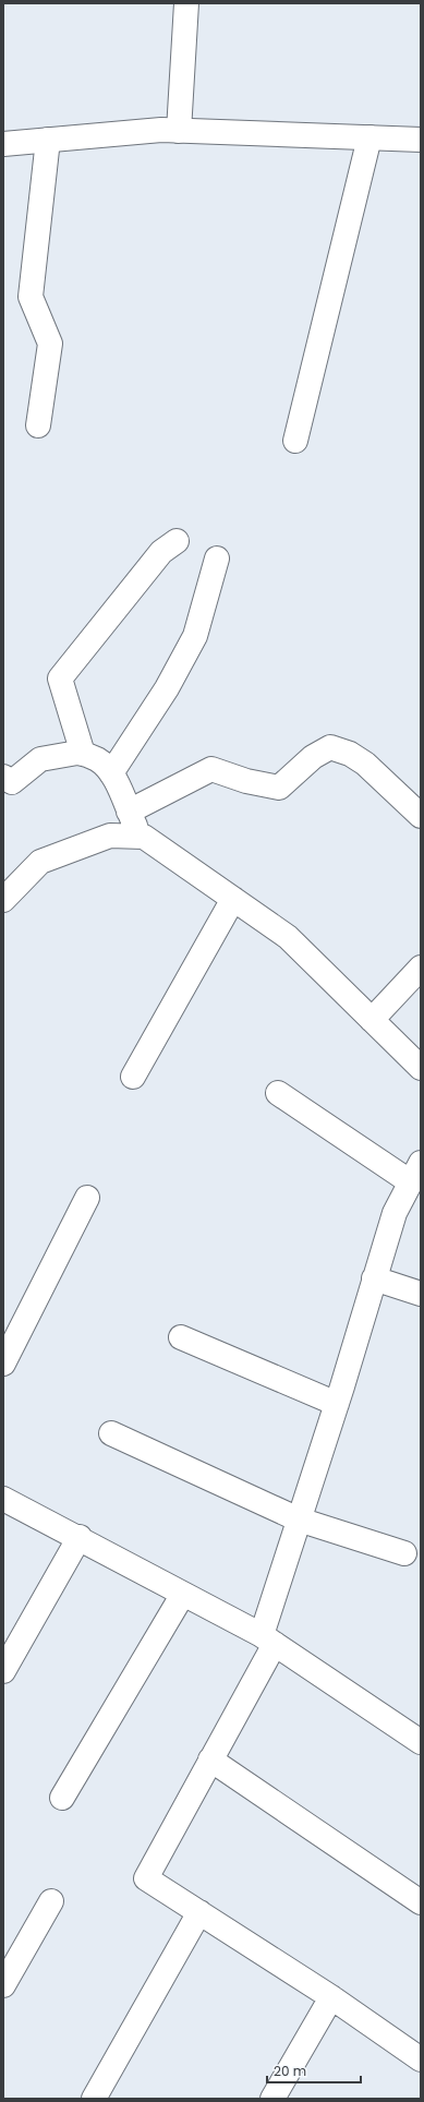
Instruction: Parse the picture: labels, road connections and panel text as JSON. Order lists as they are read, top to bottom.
{
  "scale_bar": "20 m"
}
